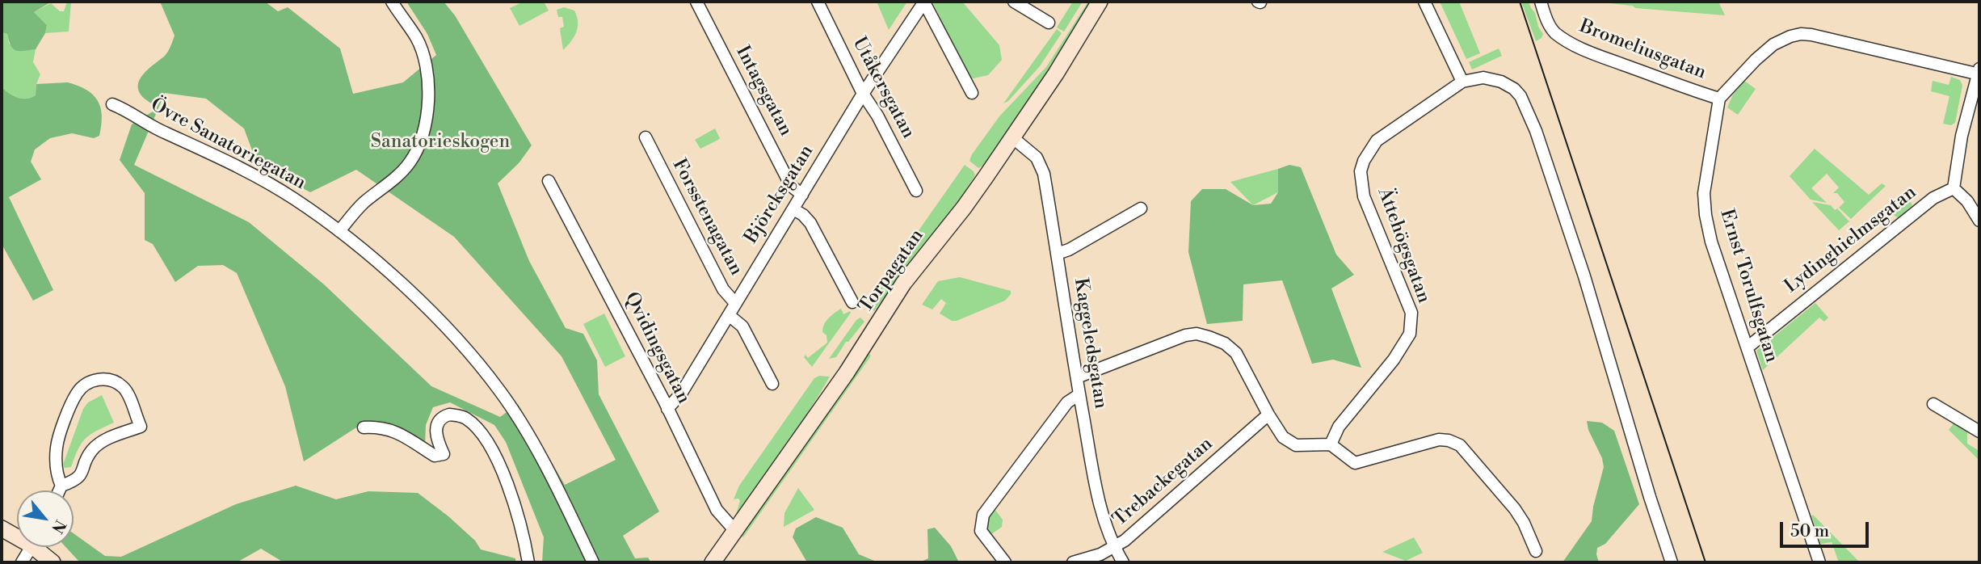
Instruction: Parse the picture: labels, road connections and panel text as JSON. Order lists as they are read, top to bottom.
{
  "streets": {
    "street": [
      "Bromeliusgatan",
      "Utåkersgatan",
      "Intagsgatan",
      "Övre Sanatoriegatan",
      "Björcksgatan",
      "Forsstenagatan",
      "Lydinghielmsgatan",
      "Ättehögsgatan",
      "Torpagatan",
      "Ernst Torulfsgatan",
      "Kaggeledsgatan",
      "Qvidingsgatan",
      "Trebackegatan"
    ]
  },
  "crossings": [
    ["Bromeliusgatan", "Ernst Torulfsgatan"],
    ["Utåkersgatan", "Björcksgatan"],
    ["Intagsgatan", "Björcksgatan"],
    ["Björcksgatan", "Forsstenagatan"],
    ["Björcksgatan", "Qvidingsgatan"],
    ["Lydinghielmsgatan", "Ernst Torulfsgatan"],
    ["Torpagatan", "Kaggeledsgatan"],
    ["Torpagatan", "Qvidingsgatan"],
    ["Kaggeledsgatan", "Trebackegatan"]
  ],
  "parks": ["Sanatorieskogen"],
  "scale_bar": "50 m",
  "north": "bottom right"
}
